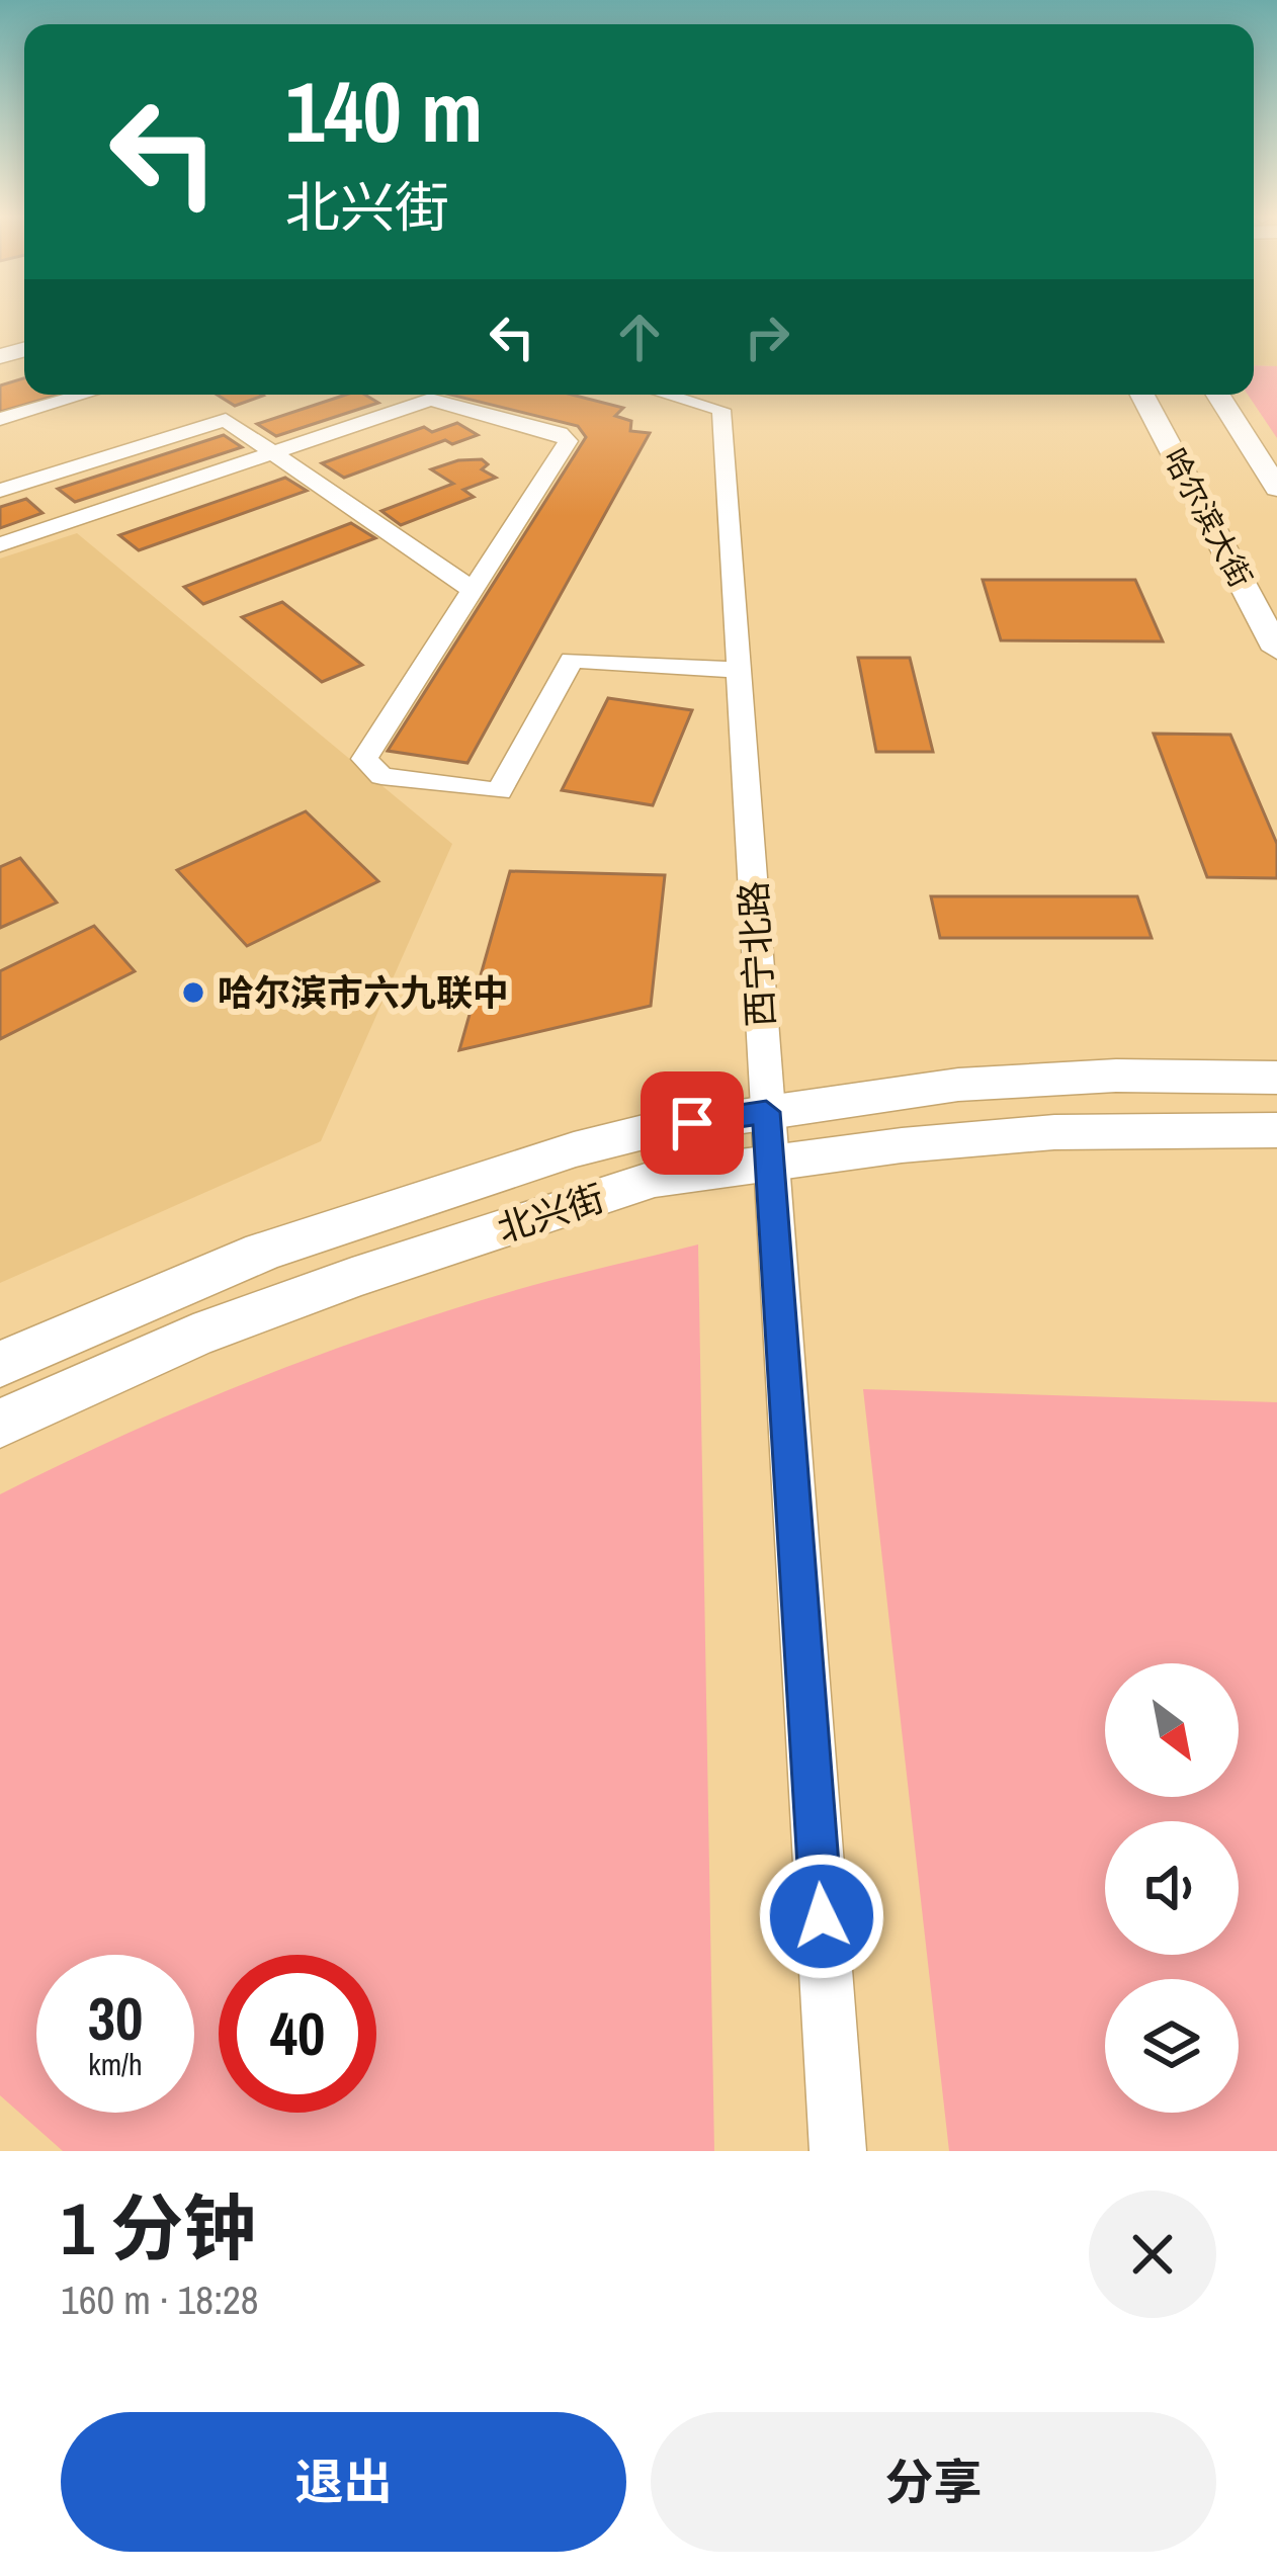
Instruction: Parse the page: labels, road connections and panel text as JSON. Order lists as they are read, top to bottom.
{
  "streets": {
    "main road": ["哈尔滨大街", "北兴街"],
    "street": ["西宁北路"]
  },
  "crossings": [
    ["西宁北路", "北兴街"]
  ],
  "places": ["哈尔滨市六九联中"],
  "north": "bottom right",
  "page": {
    "turn": ["140 m", "北兴街"],
    "speed": "30 km/h",
    "limit": "40",
    "heading": ["1 分钟", "160 m · 18:28"],
    "buttons": ["退出", "分享"]
  }
}
